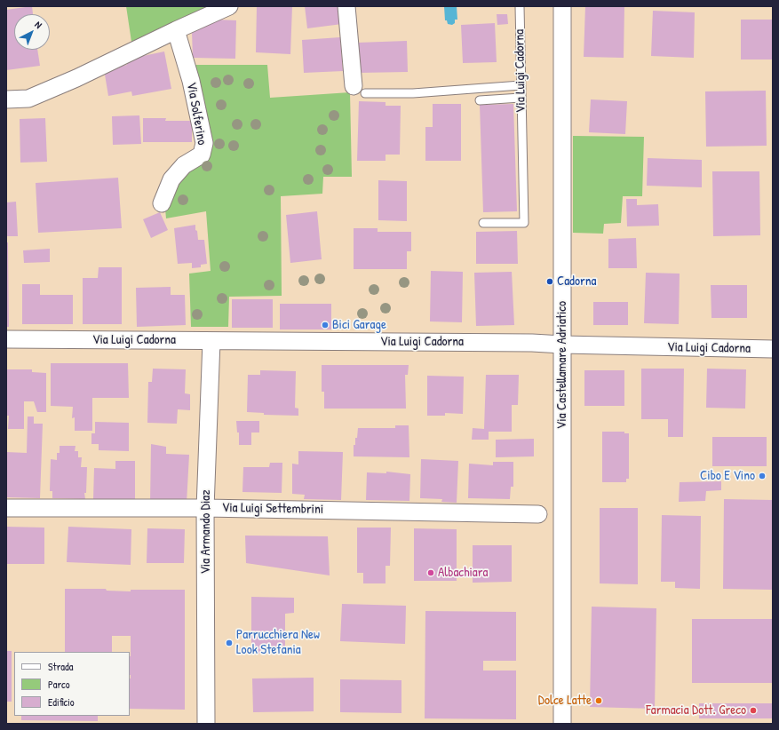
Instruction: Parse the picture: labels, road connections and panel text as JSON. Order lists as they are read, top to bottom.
{
  "streets": {
    "street": [
      "Via Luigi Cadorna",
      "Via Solferino",
      "Via Castellamare Adriatico",
      "Via Luigi Settembrini",
      "Via Armando Diaz"
    ]
  },
  "crossings": [
    ["Via Luigi Cadorna", "Via Castellamare Adriatico"],
    ["Via Luigi Cadorna", "Via Armando Diaz"],
    ["Via Luigi Settembrini", "Via Armando Diaz"]
  ],
  "places": [
    "Cadorna",
    "Bici Garage",
    "Cibo E Vino",
    "Albachiara",
    "Parrucchiera New Look Stefania",
    "Dolce Latte",
    "Farmacia Dott. Greco"
  ],
  "legend": ["Strada", "Parco", "Edificio"],
  "north": "top right"
}
